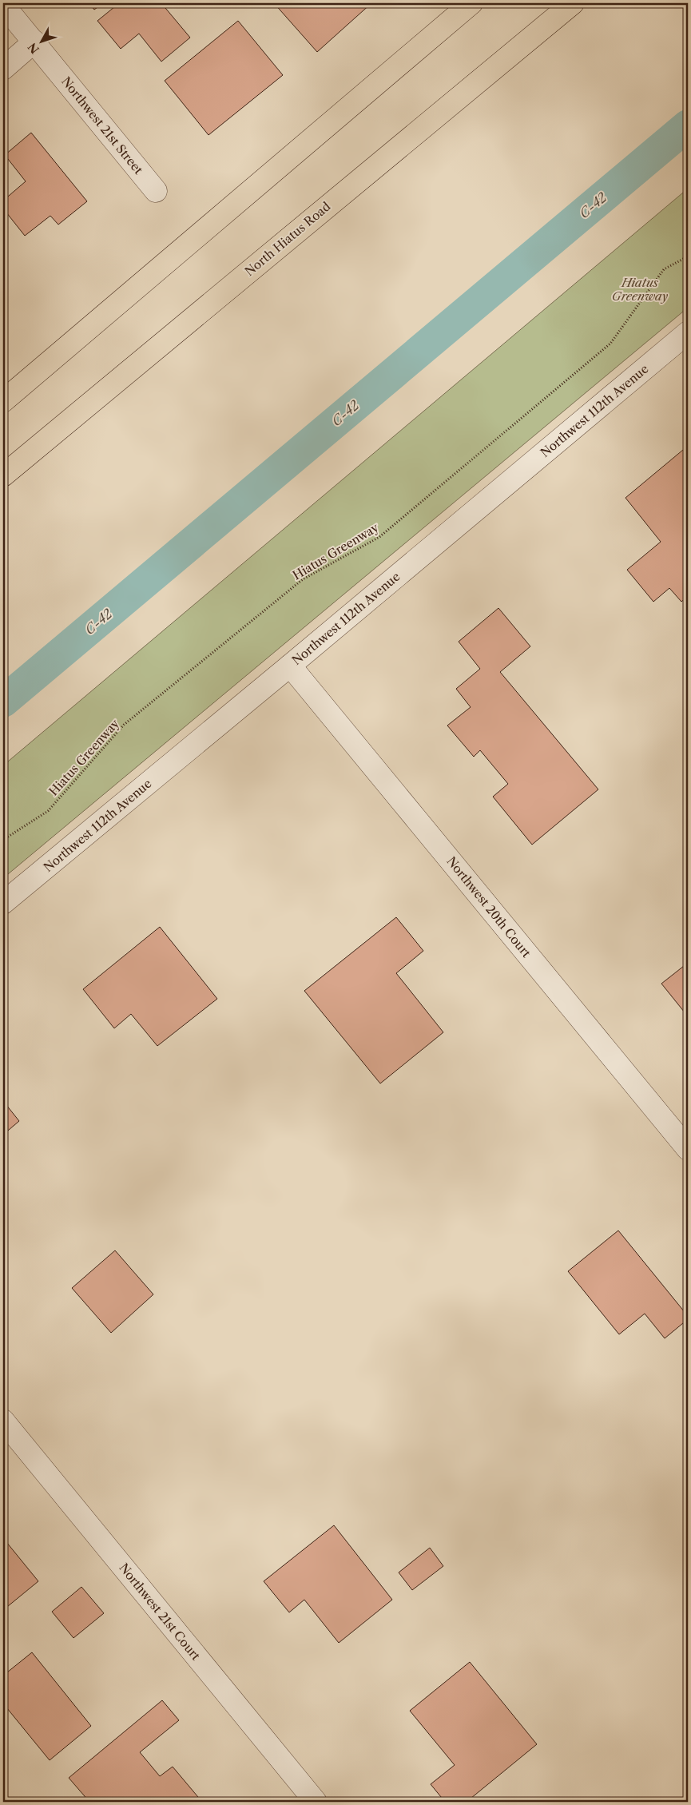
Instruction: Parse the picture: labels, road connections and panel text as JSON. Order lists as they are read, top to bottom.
{
  "streets": {
    "main road": ["North Hiatus Road"],
    "street": [
      "Northwest 21st Street",
      "Northwest 112th Avenue",
      "Northwest 20th Court",
      "Northwest 21st Court"
    ],
    "path": ["Hiatus Greenway"]
  },
  "crossings": [
    ["Northwest 112th Avenue", "Northwest 20th Court"]
  ],
  "water": ["C-42"],
  "parks": ["Hiatus Greenway"],
  "north": "bottom left"
}
